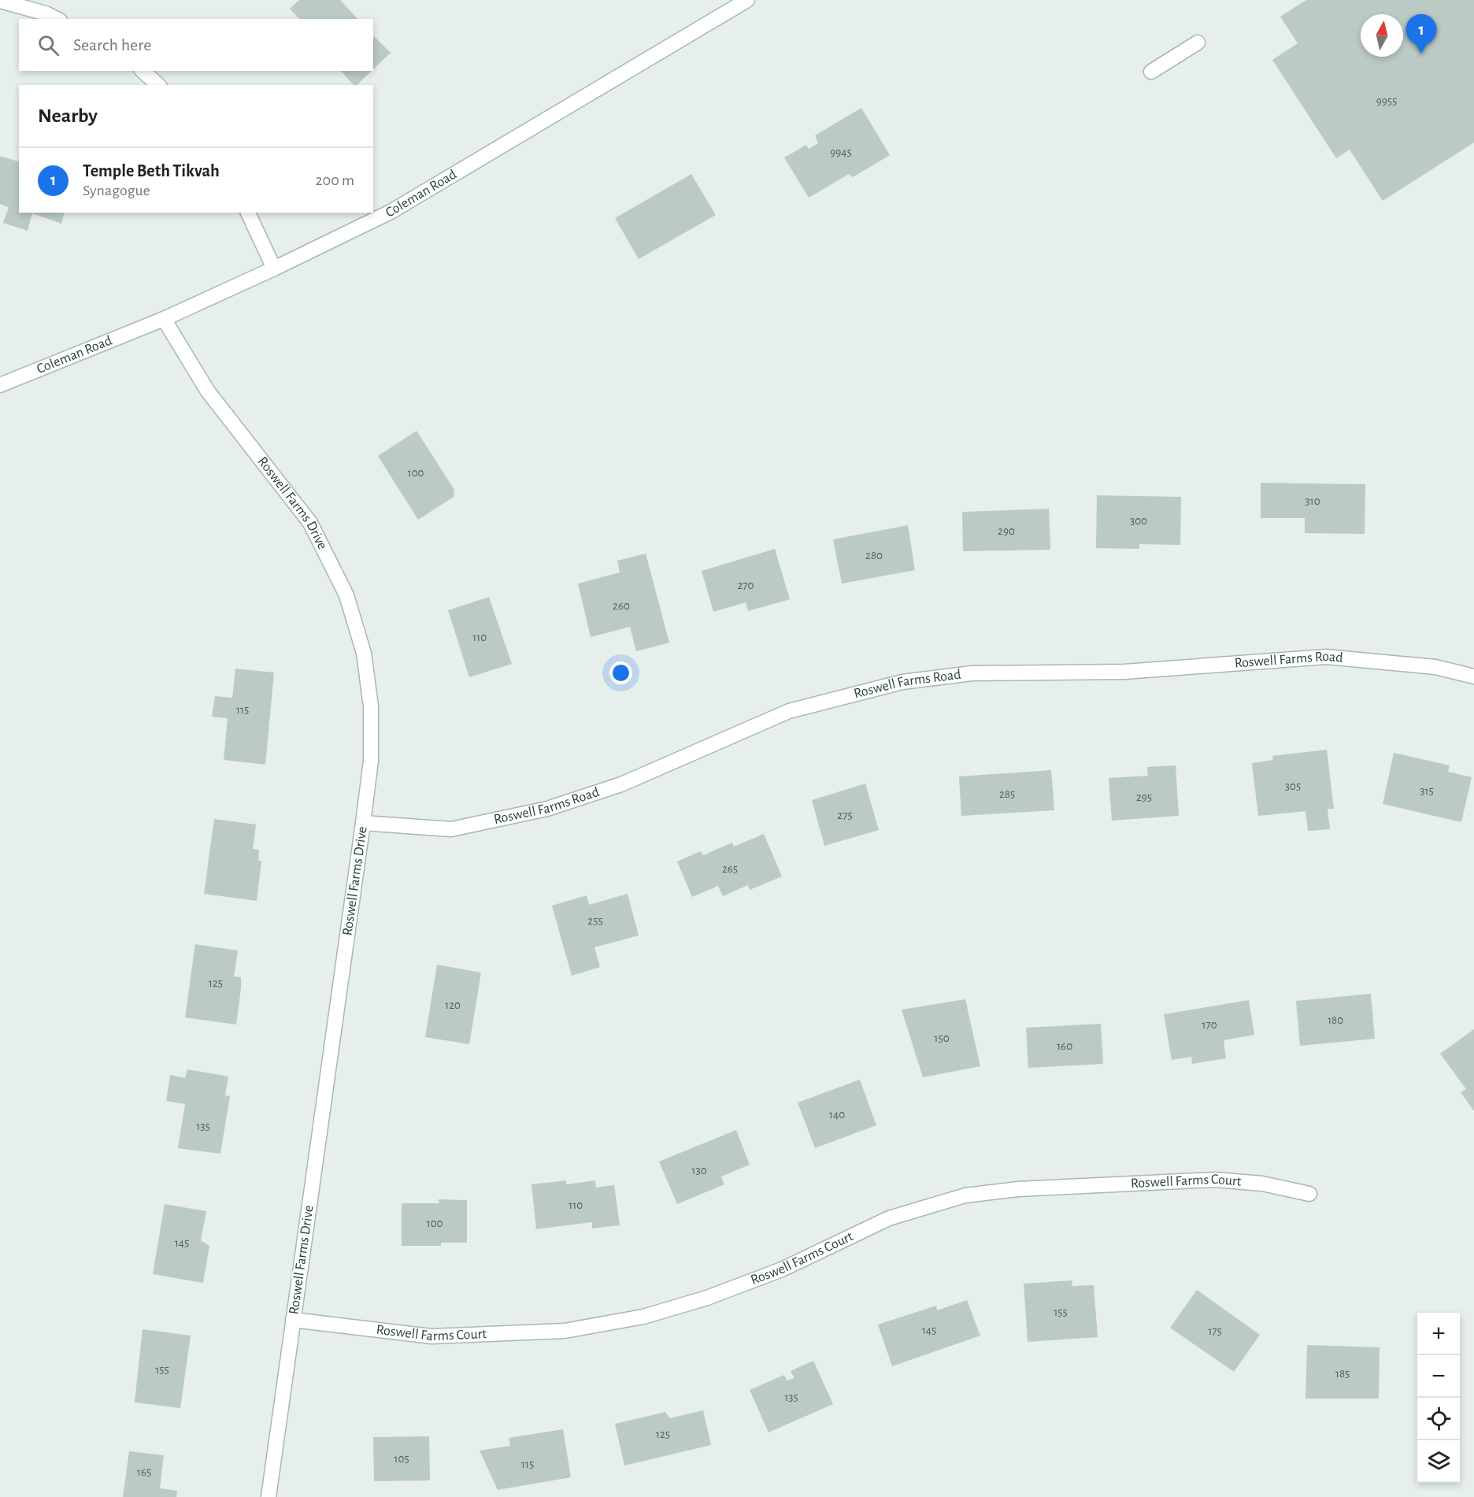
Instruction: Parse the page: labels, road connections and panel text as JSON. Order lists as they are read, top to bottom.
{
  "streets": {
    "street": [
      "Coleman Road",
      "Roswell Farms Drive",
      "Roswell Farms Road",
      "Roswell Farms Court"
    ]
  },
  "crossings": [
    ["Coleman Road", "Roswell Farms Drive"],
    ["Roswell Farms Drive", "Roswell Farms Road"],
    ["Roswell Farms Drive", "Roswell Farms Court"]
  ],
  "house_numbers": [
    "9955",
    "9945",
    "100",
    "310",
    "300",
    "290",
    "280",
    "270",
    "260",
    "110",
    "115",
    "305",
    "315",
    "285",
    "295",
    "275",
    "265",
    "255",
    "125",
    "120",
    "180",
    "170",
    "150",
    "160",
    "140",
    "135",
    "130",
    "110",
    "100",
    "145",
    "155",
    "145",
    "175",
    "155",
    "185",
    "135",
    "125",
    "105",
    "115",
    "165"
  ],
  "north": "top",
  "page": {
    "pins": "1",
    "search": "Search here",
    "heading": "Nearby",
    "list": [
      {
        "mark": "1",
        "name": "Temple Beth Tikvah",
        "note": "Synagogue",
        "value": "200 m"
      }
    ],
    "map_buttons": ["+", "−"]
  }
}
